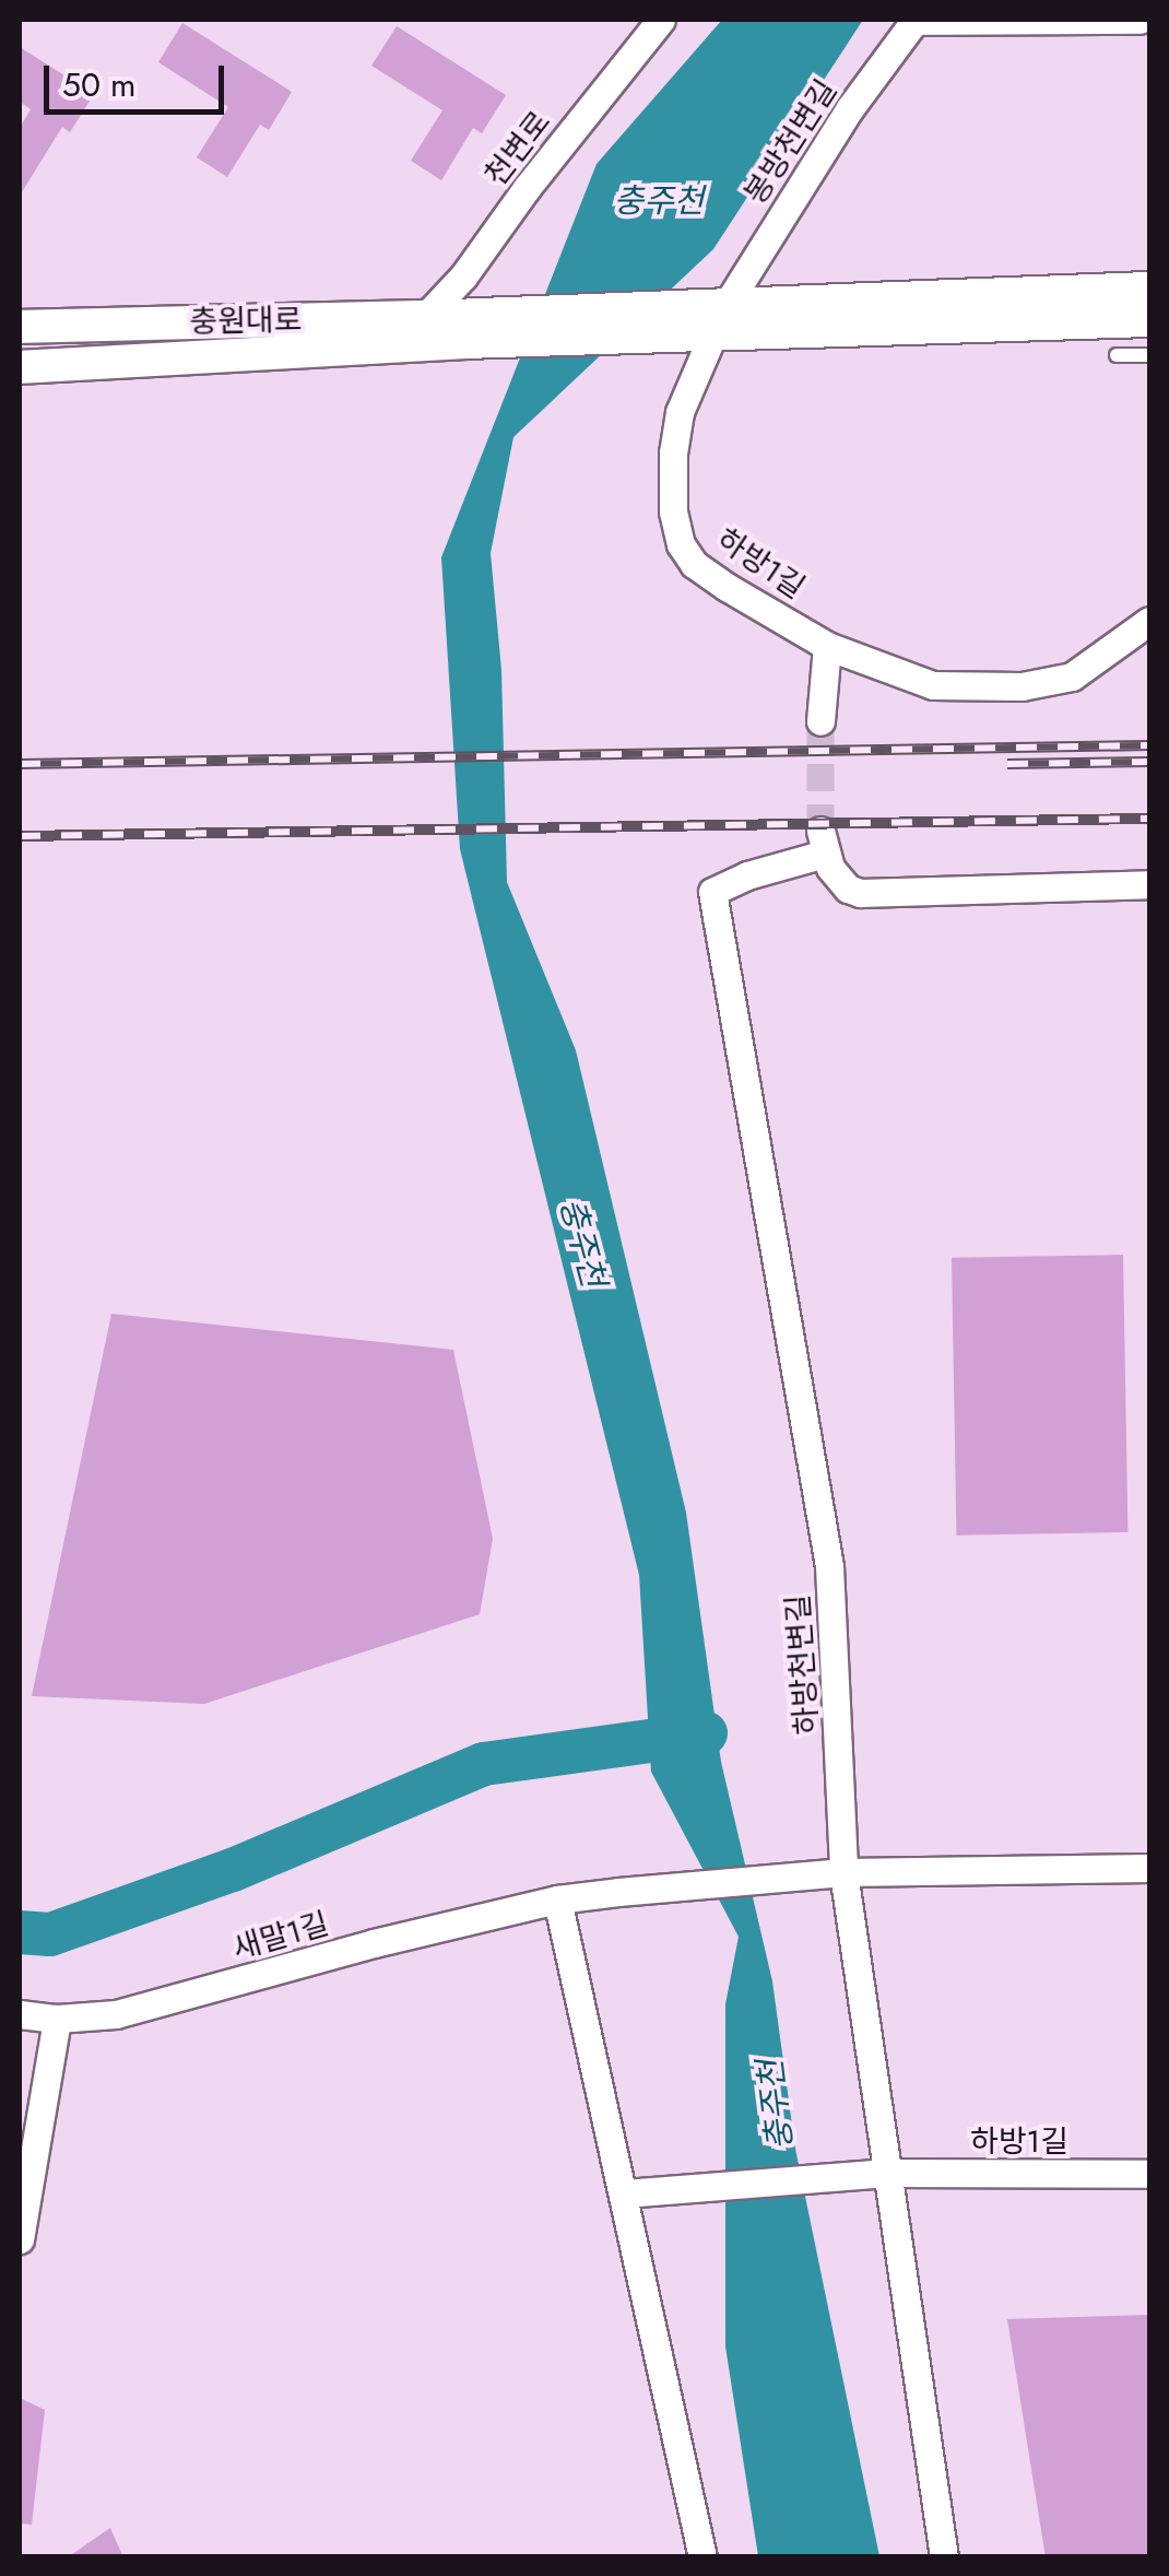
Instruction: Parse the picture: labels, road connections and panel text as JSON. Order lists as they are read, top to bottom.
{
  "streets": {
    "street": [
      "봉방천변길",
      "천변로",
      "충원대로",
      "하방1길",
      "하방천변길",
      "새말1길"
    ]
  },
  "crossings": [
    ["봉방천변길", "하방1길"],
    ["천변로", "충원대로"],
    ["하방1길", "하방천변길"],
    ["하방천변길", "새말1길"]
  ],
  "water": ["충주천"],
  "scale_bar": "50 m"
}
